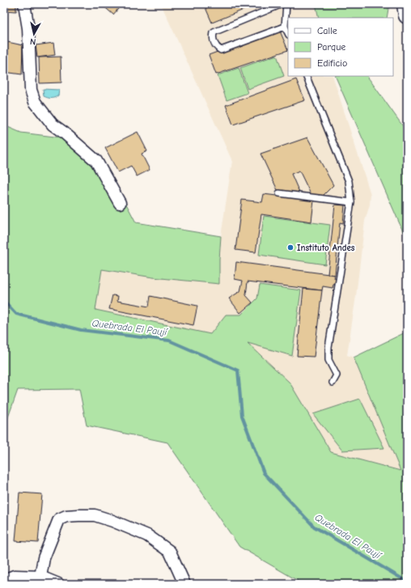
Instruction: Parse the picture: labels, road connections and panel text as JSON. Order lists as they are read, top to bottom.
{
  "water": ["Quebrada El Paují"],
  "places": ["Instituto Andes"],
  "legend": ["Calle", "Parque", "Edificio"],
  "north": "bottom"
}
